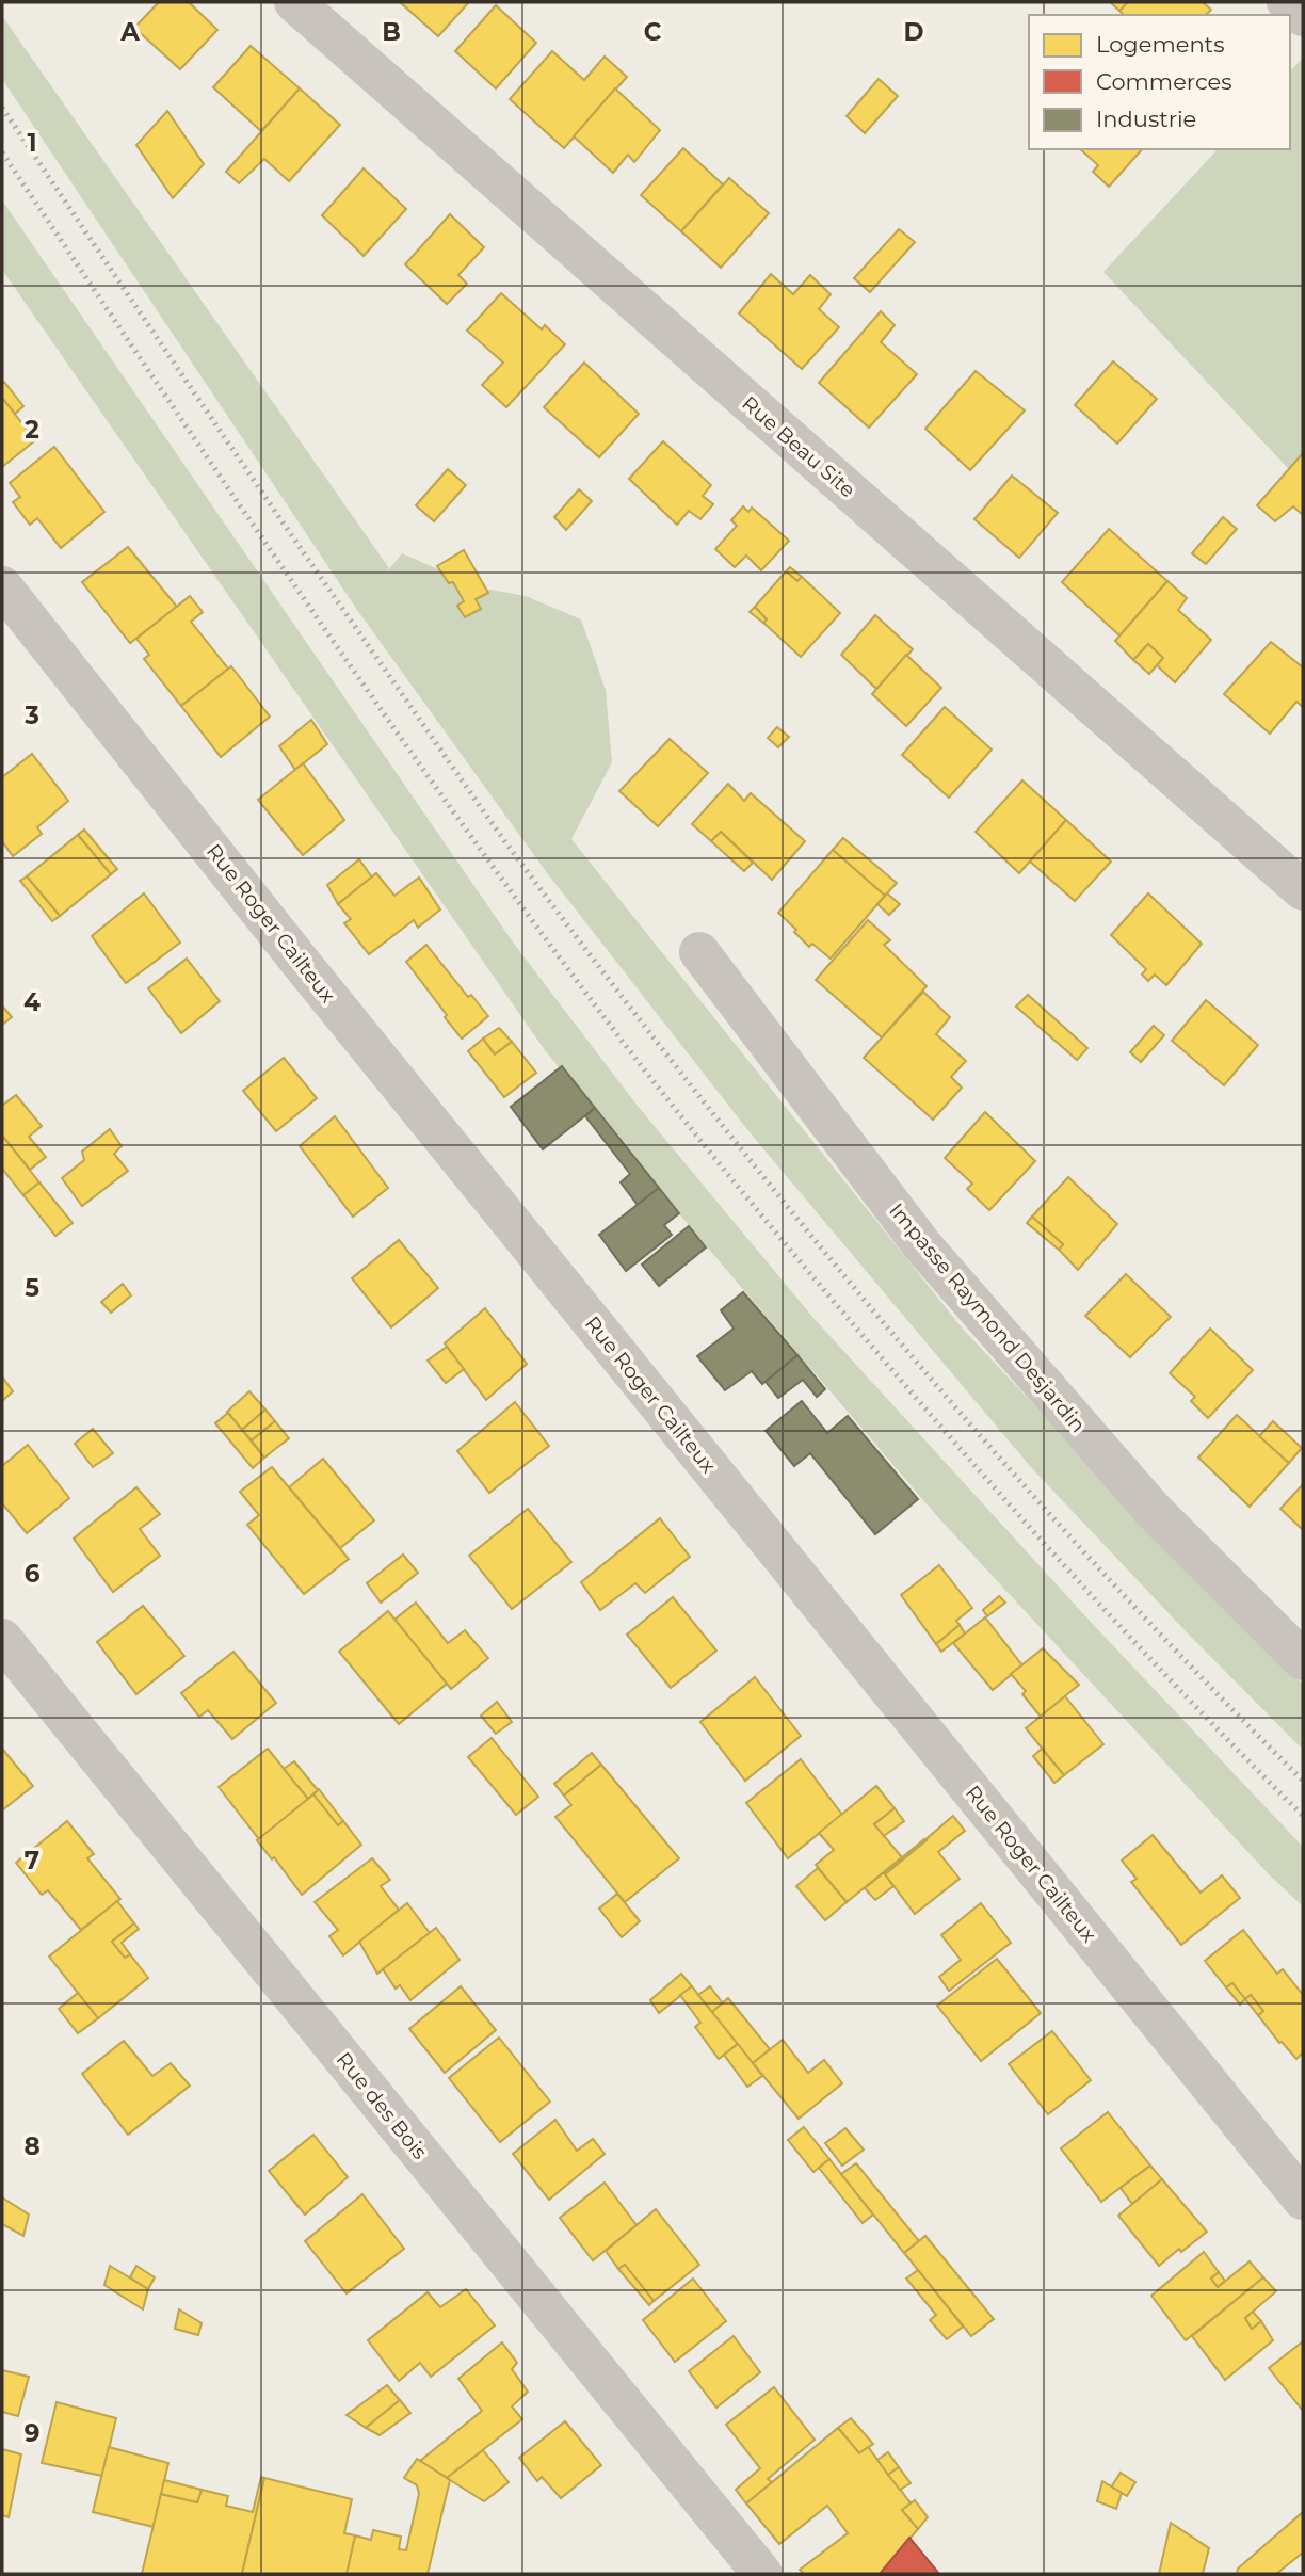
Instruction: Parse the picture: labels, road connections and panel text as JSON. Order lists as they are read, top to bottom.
{
  "streets": {
    "street": [
      "Rue Beau Site",
      "Rue Roger Cailteux",
      "Impasse Raymond Desjardin",
      "Rue des Bois"
    ]
  },
  "legend": ["Logements", "Commerces", "Industrie"],
  "grid": {
    "columns": [
      "A",
      "B",
      "C",
      "D"
    ],
    "rows": [
      "1",
      "2",
      "3",
      "4",
      "5",
      "6",
      "7",
      "8",
      "9"
    ]
  }
}
